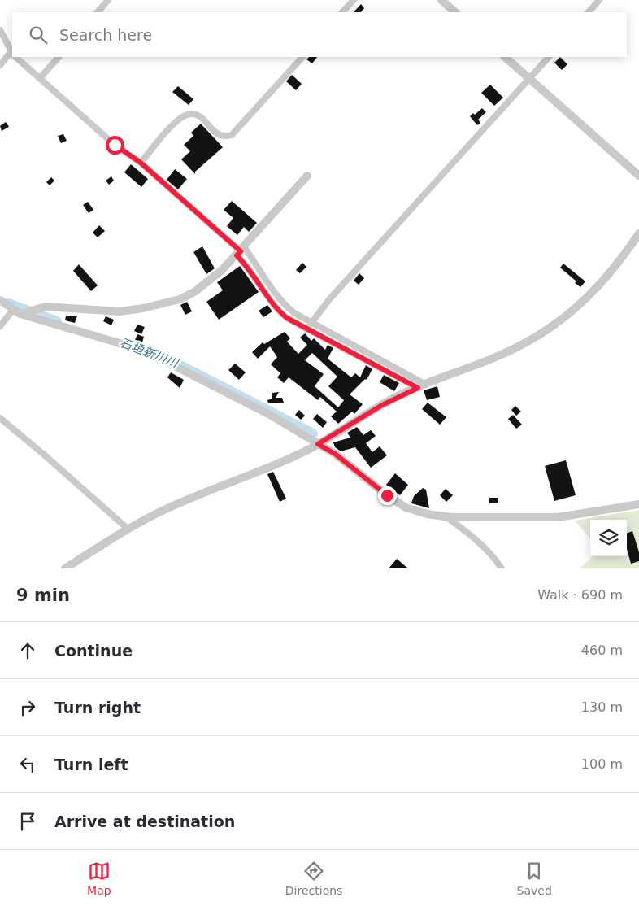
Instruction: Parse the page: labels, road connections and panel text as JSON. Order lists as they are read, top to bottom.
{
  "water": ["石垣新川川"],
  "page": {
    "search": "Search here",
    "heading": ["9 min", "Walk · 690 m"],
    "list": [
      ["Continue", "460 m"],
      ["Turn right", "130 m"],
      ["Turn left", "100 m"],
      "Arrive at destination"
    ],
    "nav": ["Map", "Directions", "Saved"]
  }
}
